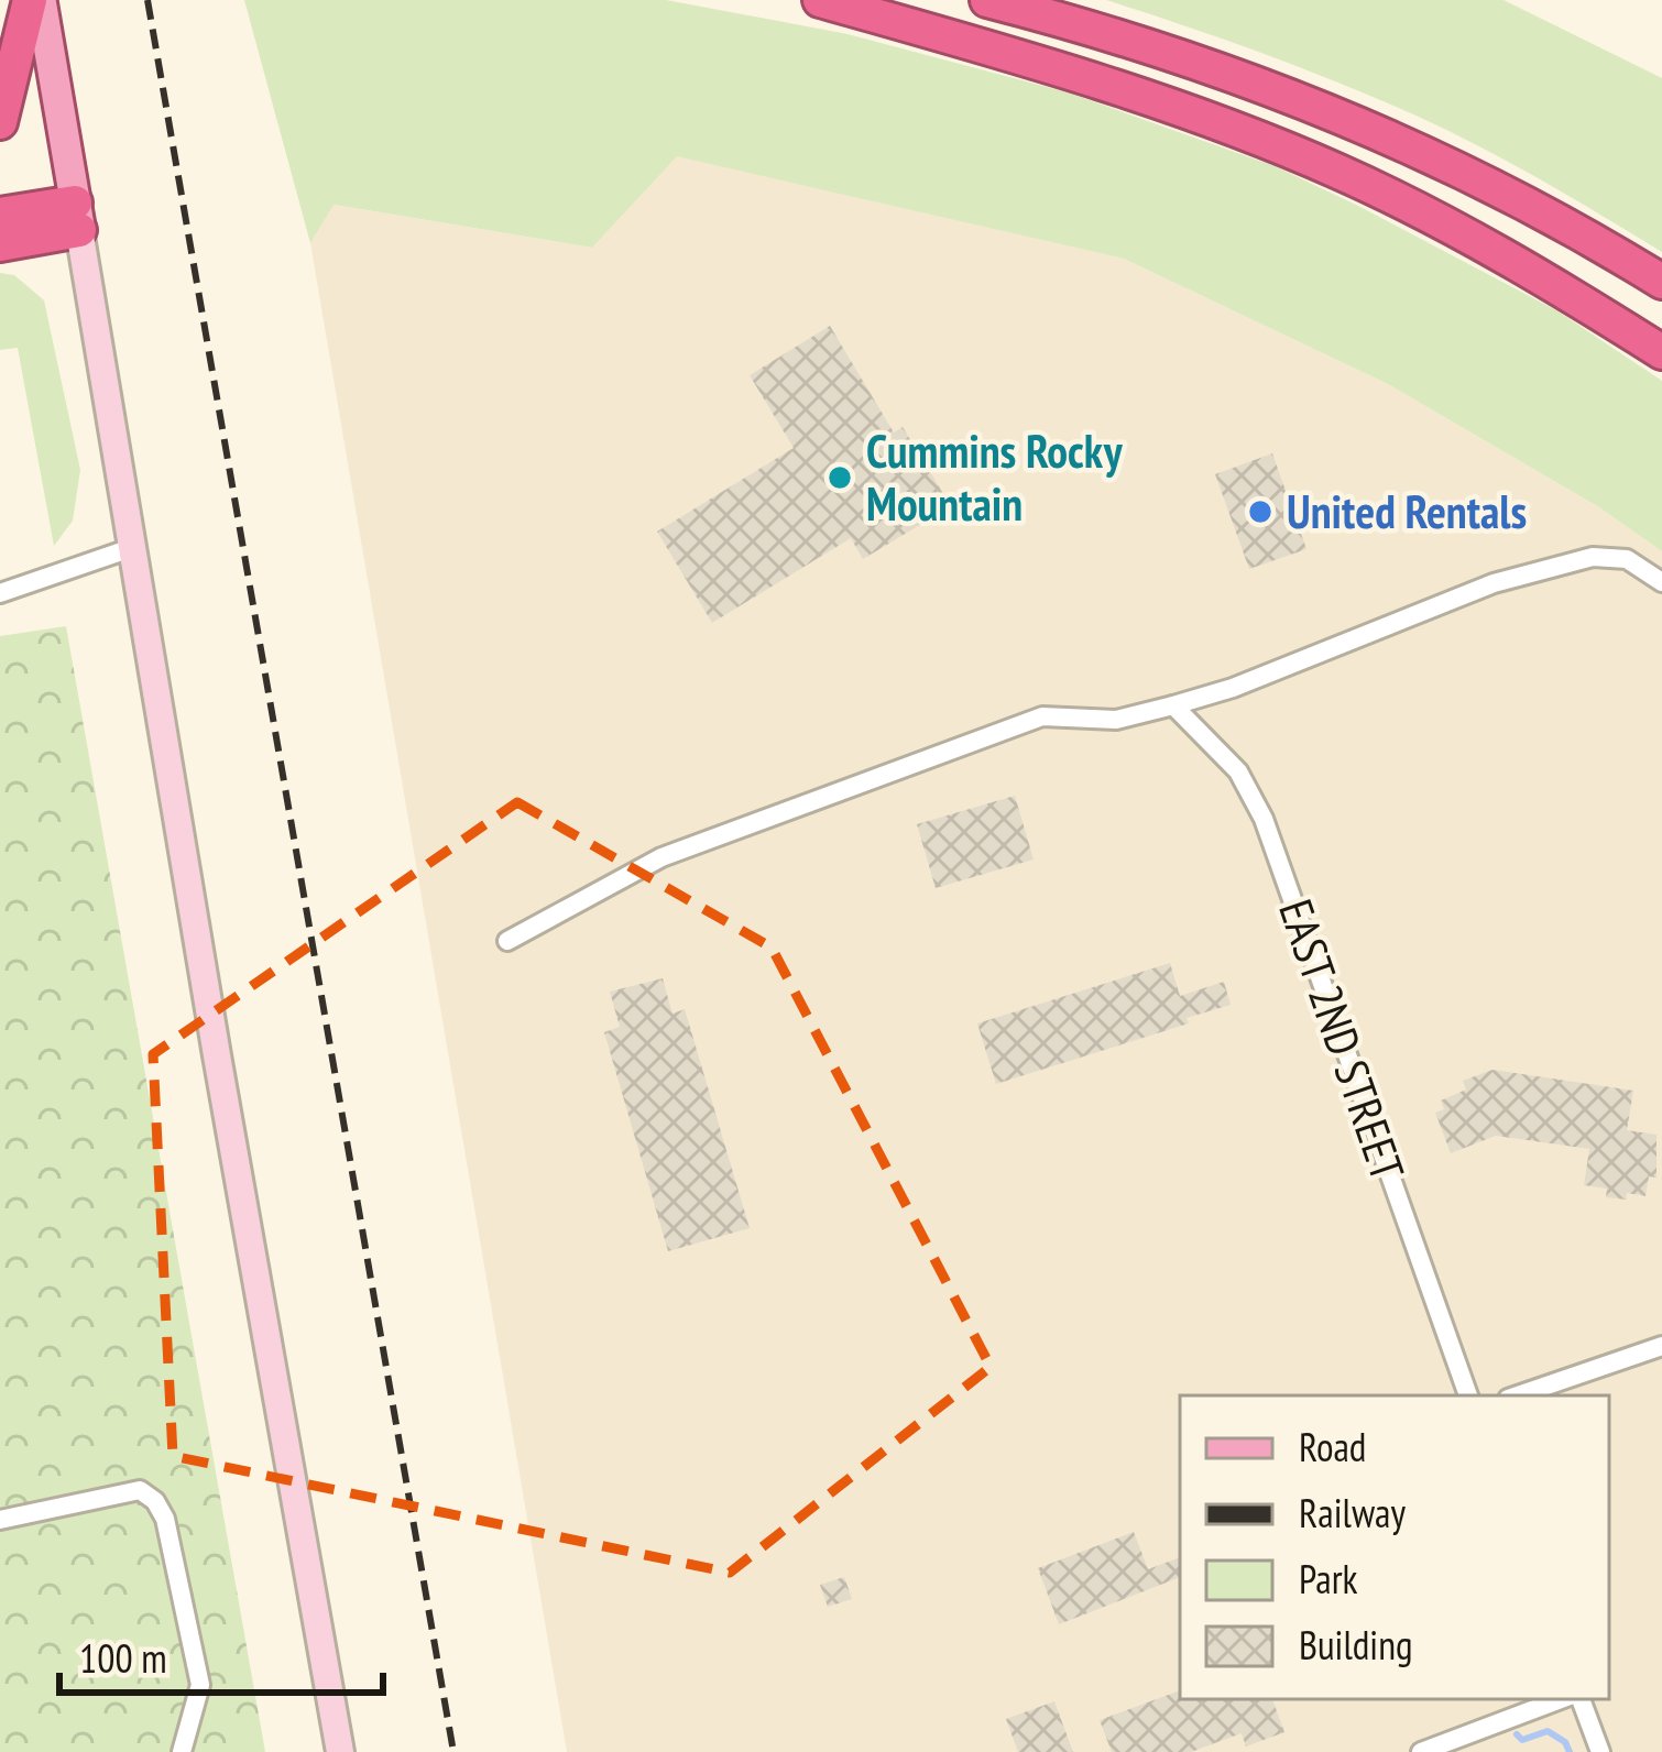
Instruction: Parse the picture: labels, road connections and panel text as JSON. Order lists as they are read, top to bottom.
{
  "streets": {
    "street": ["EAST 2ND STREET"]
  },
  "places": ["Cummins Rocky Mountain", "United Rentals"],
  "legend": [
    "Road",
    "Railway",
    "Park",
    "Building"
  ],
  "scale_bar": "100 m"
}
